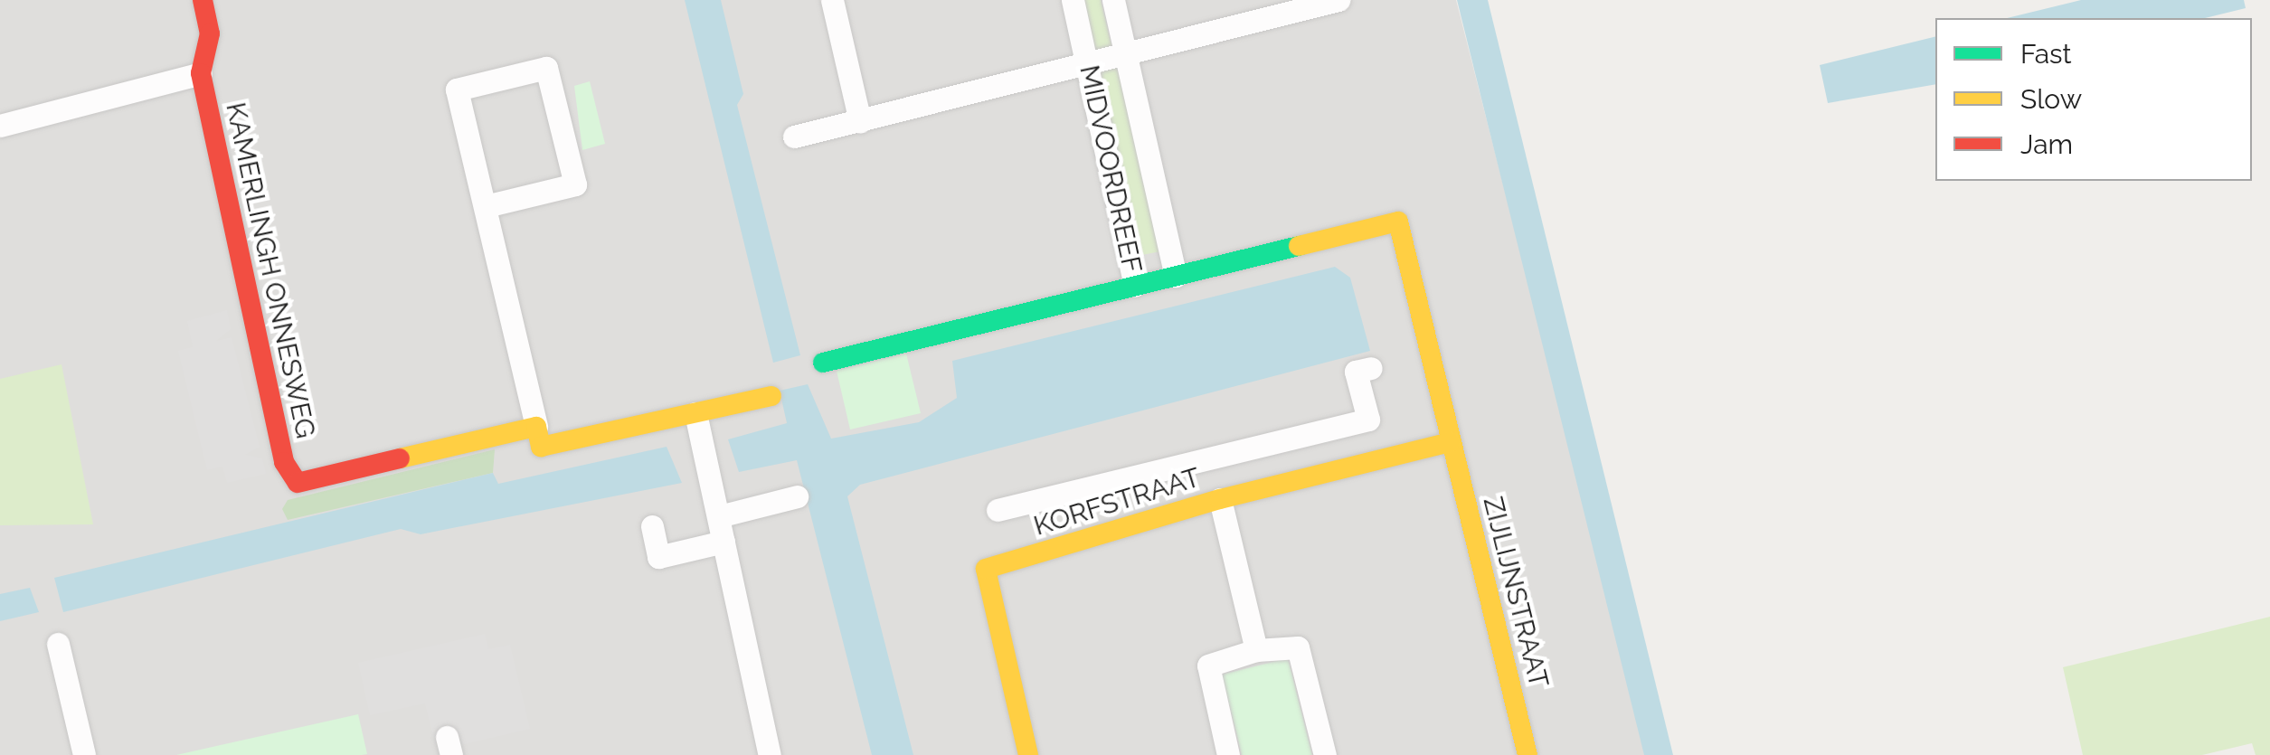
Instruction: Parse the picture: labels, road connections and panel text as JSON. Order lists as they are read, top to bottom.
{
  "streets": {
    "street": [
      "MIDVOORDREEF",
      "KAMERLINGH ONNESWEG",
      "KORFSTRAAT",
      "ZIJLIJNSTRAAT"
    ]
  },
  "crossings": [
    ["MIDVOORDREEF", "ZIJLIJNSTRAAT"],
    ["KORFSTRAAT", "ZIJLIJNSTRAAT"]
  ],
  "legend": ["Fast", "Slow", "Jam"]
}
